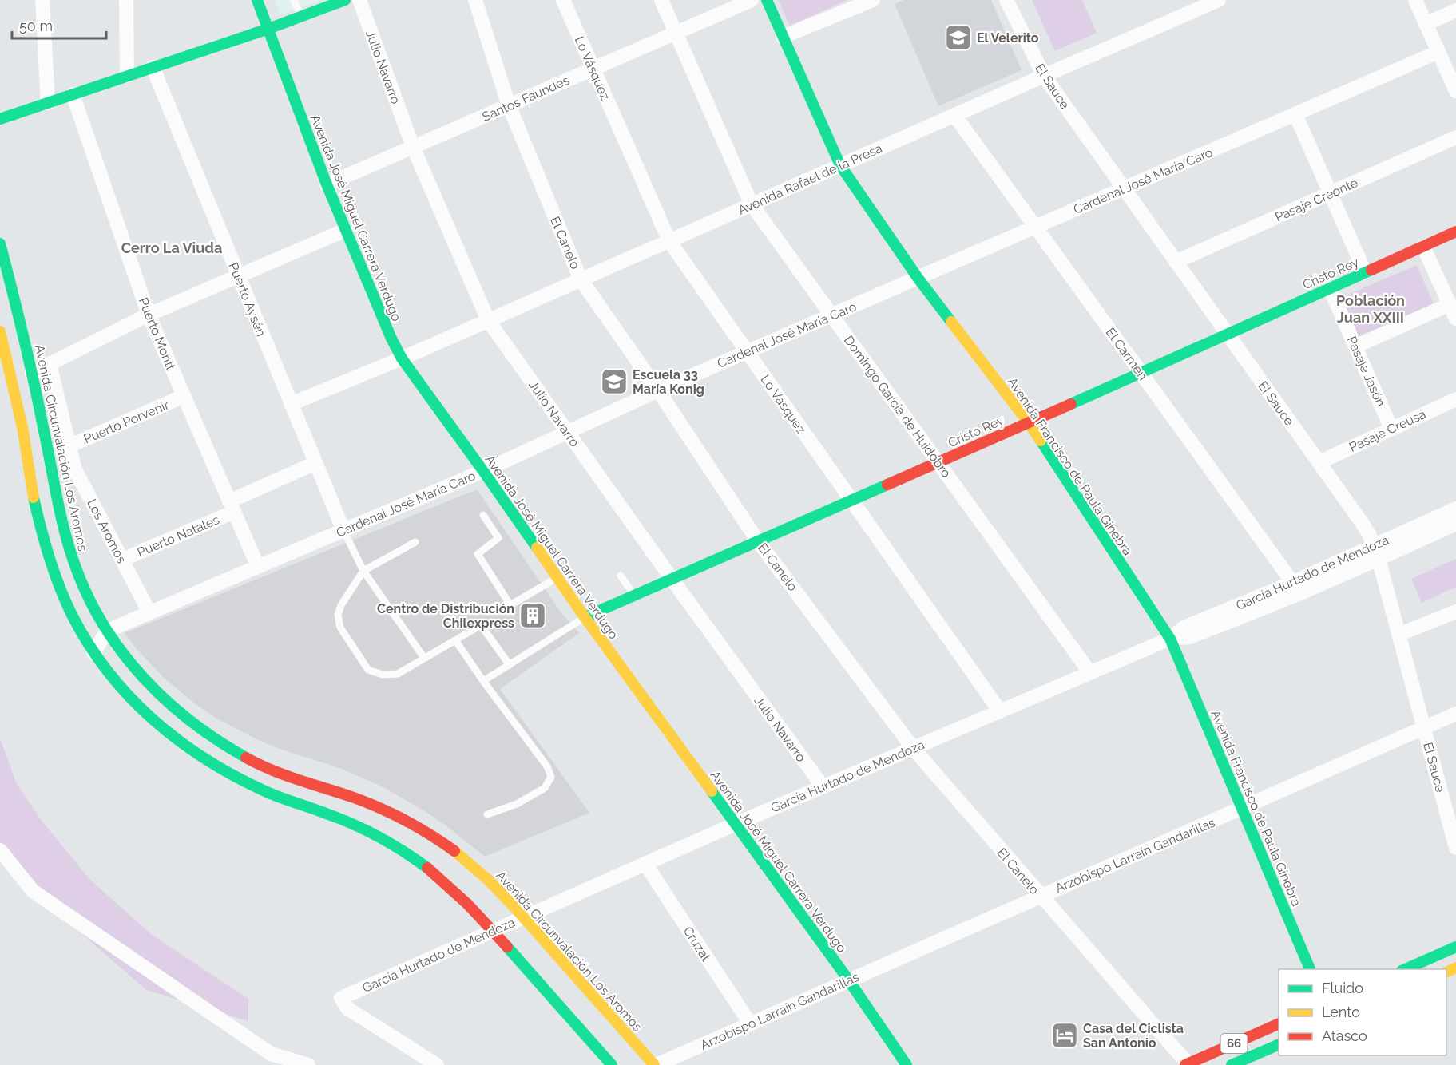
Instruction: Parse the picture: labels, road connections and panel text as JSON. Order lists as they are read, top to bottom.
{
  "streets": {
    "main road": [
      "Avenida José Miguel Carrera Verdugo",
      "Cristo Rey",
      "Avenida Circunvalación Los Aromos",
      "Avenida Francisco de Paula Ginebra",
      "66"
    ],
    "street": [
      "Julio Navarro",
      "Lo Vásquez",
      "El Sauce",
      "Santos Faundes",
      "Avenida Rafael de la Presa",
      "Cardenal José María Caro",
      "Pasaje Creonte",
      "El Canelo",
      "Puerto Aysén",
      "Puerto Montt",
      "El Carmen",
      "Pasaje Jasón",
      "Domingo García de Huidobro",
      "Puerto Porvenir",
      "Pasaje Creusa",
      "Los Aromos",
      "Puerto Natales",
      "García Hurtado de Mendoza",
      "Arzobispo Larraín Gandarillas",
      "Cruzat"
    ]
  },
  "crossings": [
    ["Julio Navarro", "Santos Faundes"],
    ["Julio Navarro", "Avenida Rafael de la Presa"],
    ["Julio Navarro", "Cardenal José María Caro"],
    ["Julio Navarro", "Cristo Rey"],
    ["Julio Navarro", "García Hurtado de Mendoza"],
    ["Lo Vásquez", "Santos Faundes"],
    ["Lo Vásquez", "Avenida Rafael de la Presa"],
    ["Lo Vásquez", "Cardenal José María Caro"],
    ["Lo Vásquez", "Cristo Rey"],
    ["Lo Vásquez", "García Hurtado de Mendoza"],
    ["El Sauce", "Avenida Rafael de la Presa"],
    ["El Sauce", "Cardenal José María Caro"],
    ["El Sauce", "Pasaje Creonte"],
    ["El Sauce", "Cristo Rey"],
    ["El Sauce", "Pasaje Creusa"],
    ["El Sauce", "García Hurtado de Mendoza"],
    ["El Sauce", "Arzobispo Larraín Gandarillas"],
    ["Santos Faundes", "Avenida José Miguel Carrera Verdugo"],
    ["Santos Faundes", "El Canelo"],
    ["Santos Faundes", "Domingo García de Huidobro"],
    ["Avenida Rafael de la Presa", "Avenida José Miguel Carrera Verdugo"],
    ["Avenida Rafael de la Presa", "El Canelo"],
    ["Avenida Rafael de la Presa", "El Carmen"],
    ["Avenida Rafael de la Presa", "Domingo García de Huidobro"],
    ["Avenida Rafael de la Presa", "Avenida Francisco de Paula Ginebra"],
    ["Cardenal José María Caro", "Avenida José Miguel Carrera Verdugo"],
    ["Cardenal José María Caro", "El Canelo"],
    ["Cardenal José María Caro", "Puerto Aysén"],
    ["Cardenal José María Caro", "Puerto Montt"],
    ["Cardenal José María Caro", "El Carmen"],
    ["Cardenal José María Caro", "Domingo García de Huidobro"],
    ["Cardenal José María Caro", "Avenida Circunvalación Los Aromos"],
    ["Cardenal José María Caro", "Avenida Francisco de Paula Ginebra"],
    ["Cardenal José María Caro", "Los Aromos"],
    ["Avenida José Miguel Carrera Verdugo", "Cristo Rey"],
    ["Avenida José Miguel Carrera Verdugo", "García Hurtado de Mendoza"],
    ["Avenida José Miguel Carrera Verdugo", "Arzobispo Larraín Gandarillas"],
    ["El Canelo", "Cristo Rey"],
    ["El Canelo", "García Hurtado de Mendoza"],
    ["El Canelo", "Arzobispo Larraín Gandarillas"],
    ["El Canelo", "66"],
    ["Cristo Rey", "El Carmen"],
    ["Cristo Rey", "Pasaje Jasón"],
    ["Cristo Rey", "Domingo García de Huidobro"],
    ["Cristo Rey", "Avenida Francisco de Paula Ginebra"],
    ["Puerto Aysén", "Puerto Natales"],
    ["Puerto Montt", "Puerto Porvenir"],
    ["Puerto Montt", "Puerto Natales"],
    ["El Carmen", "García Hurtado de Mendoza"],
    ["Pasaje Jasón", "Pasaje Creusa"],
    ["Domingo García de Huidobro", "García Hurtado de Mendoza"],
    ["Puerto Porvenir", "Los Aromos"],
    ["Avenida Circunvalación Los Aromos", "García Hurtado de Mendoza"],
    ["Avenida Circunvalación Los Aromos", "Arzobispo Larraín Gandarillas"],
    ["Avenida Francisco de Paula Ginebra", "García Hurtado de Mendoza"],
    ["Avenida Francisco de Paula Ginebra", "Arzobispo Larraín Gandarillas"],
    ["Los Aromos", "Puerto Natales"],
    ["García Hurtado de Mendoza", "Cruzat"],
    ["Arzobispo Larraín Gandarillas", "Cruzat"]
  ],
  "districts": ["Cerro La Viuda", "Población Juan XXIII"],
  "places": {
    "school or university": ["El Velerito", "Escuela 33 María Konig"],
    "building": ["Centro de Distribución Chilexpress"],
    "hotel": ["Casa del Ciclista San Antonio"]
  },
  "legend": ["Fluido", "Lento", "Atasco"],
  "scale_bar": "50 m"
}
